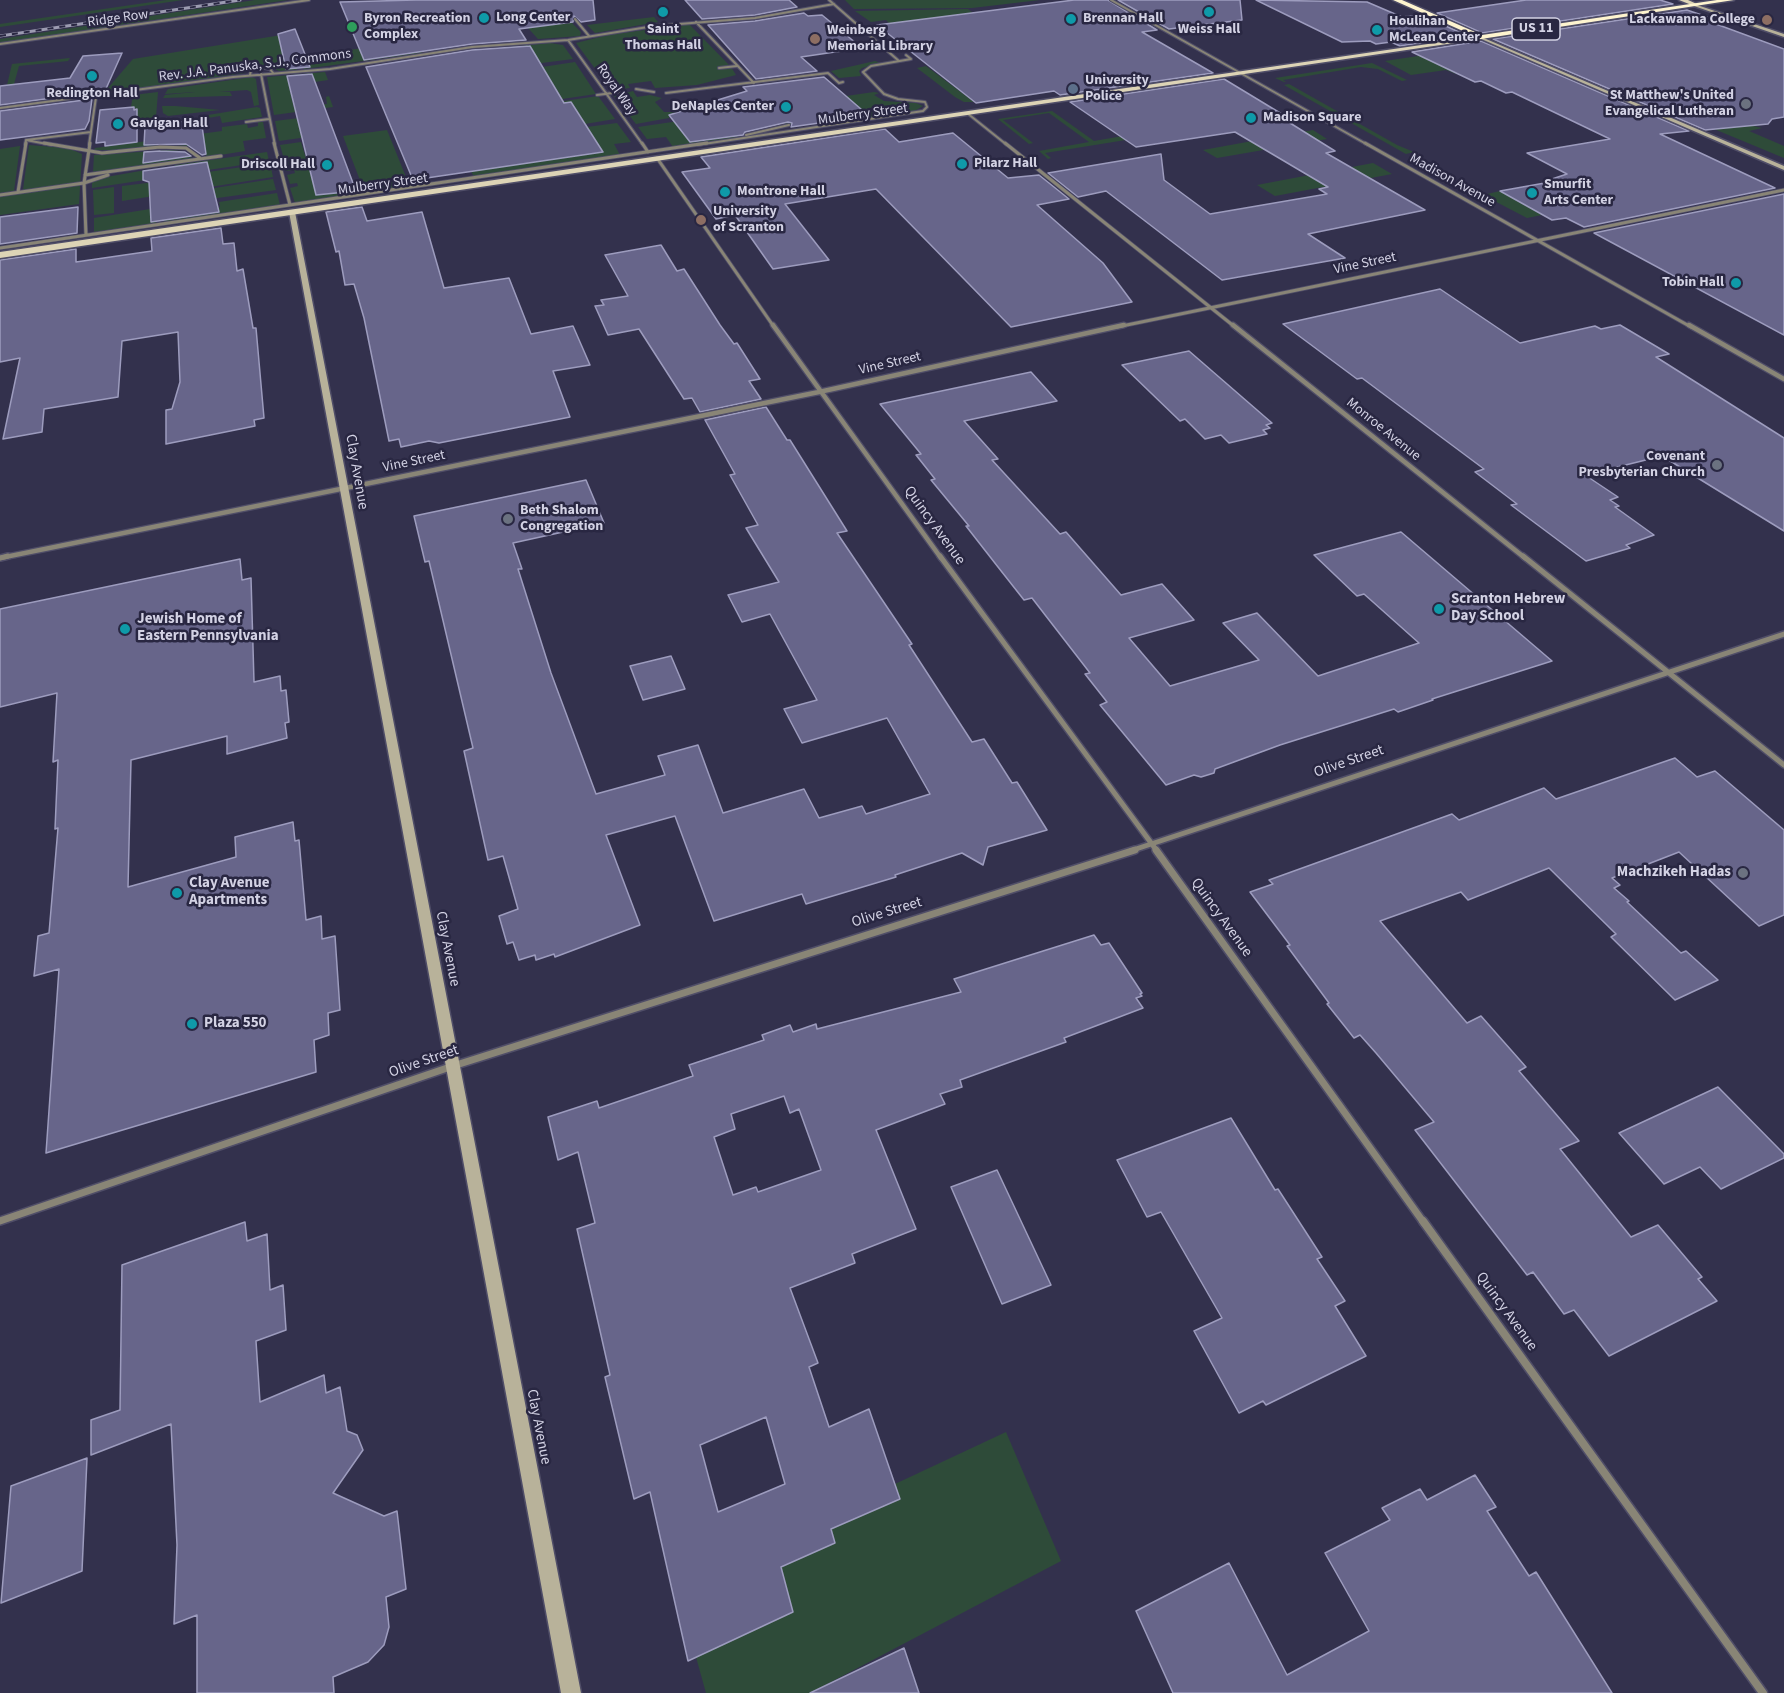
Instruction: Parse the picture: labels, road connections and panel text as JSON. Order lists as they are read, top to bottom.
{
  "streets": {
    "highway": ["US 11", "Mulberry Street"],
    "main road": ["Clay Avenue"],
    "street": [
      "Ridge Row",
      "Rev. J.A. Panuska, S.J., Commons",
      "Royal Way",
      "Madison Avenue",
      "Vine Street",
      "Monroe Avenue",
      "Quincy Avenue",
      "Olive Street"
    ]
  },
  "crossings": [
    ["Rev. J.A. Panuska, S.J., Commons", "Royal Way"],
    ["Mulberry Street", "Madison Avenue"],
    ["Mulberry Street", "Monroe Avenue"],
    ["Mulberry Street", "Clay Avenue"],
    ["Mulberry Street", "Quincy Avenue"],
    ["Madison Avenue", "Vine Street"],
    ["Vine Street", "Monroe Avenue"],
    ["Vine Street", "Clay Avenue"],
    ["Vine Street", "Quincy Avenue"],
    ["Monroe Avenue", "Olive Street"],
    ["Clay Avenue", "Olive Street"],
    ["Quincy Avenue", "Olive Street"]
  ],
  "places": [
    "Saint Thomas Hall",
    "Weiss Hall",
    "Long Center",
    "Brennan Hall",
    "Lackawanna College",
    "Byron Recreation Complex",
    "Houlihan McLean Center",
    "Weinberg Memorial Library",
    "Redington Hall",
    "University Police",
    "St Matthew's United Evangelical Lutheran",
    "DeNaples Center",
    "Madison Square",
    "Gavigan Hall",
    "Pilarz Hall",
    "Driscoll Hall",
    "Montrone Hall",
    "Smurfit Arts Center",
    "University of Scranton",
    "Tobin Hall",
    "Covenant Presbyterian Church",
    "Beth Shalom Congregation",
    "Scranton Hebrew Day School",
    "Jewish Home of Eastern Pennsylvania",
    "Machzikeh Hadas",
    "Clay Avenue Apartments",
    "Plaza 550"
  ]
}
